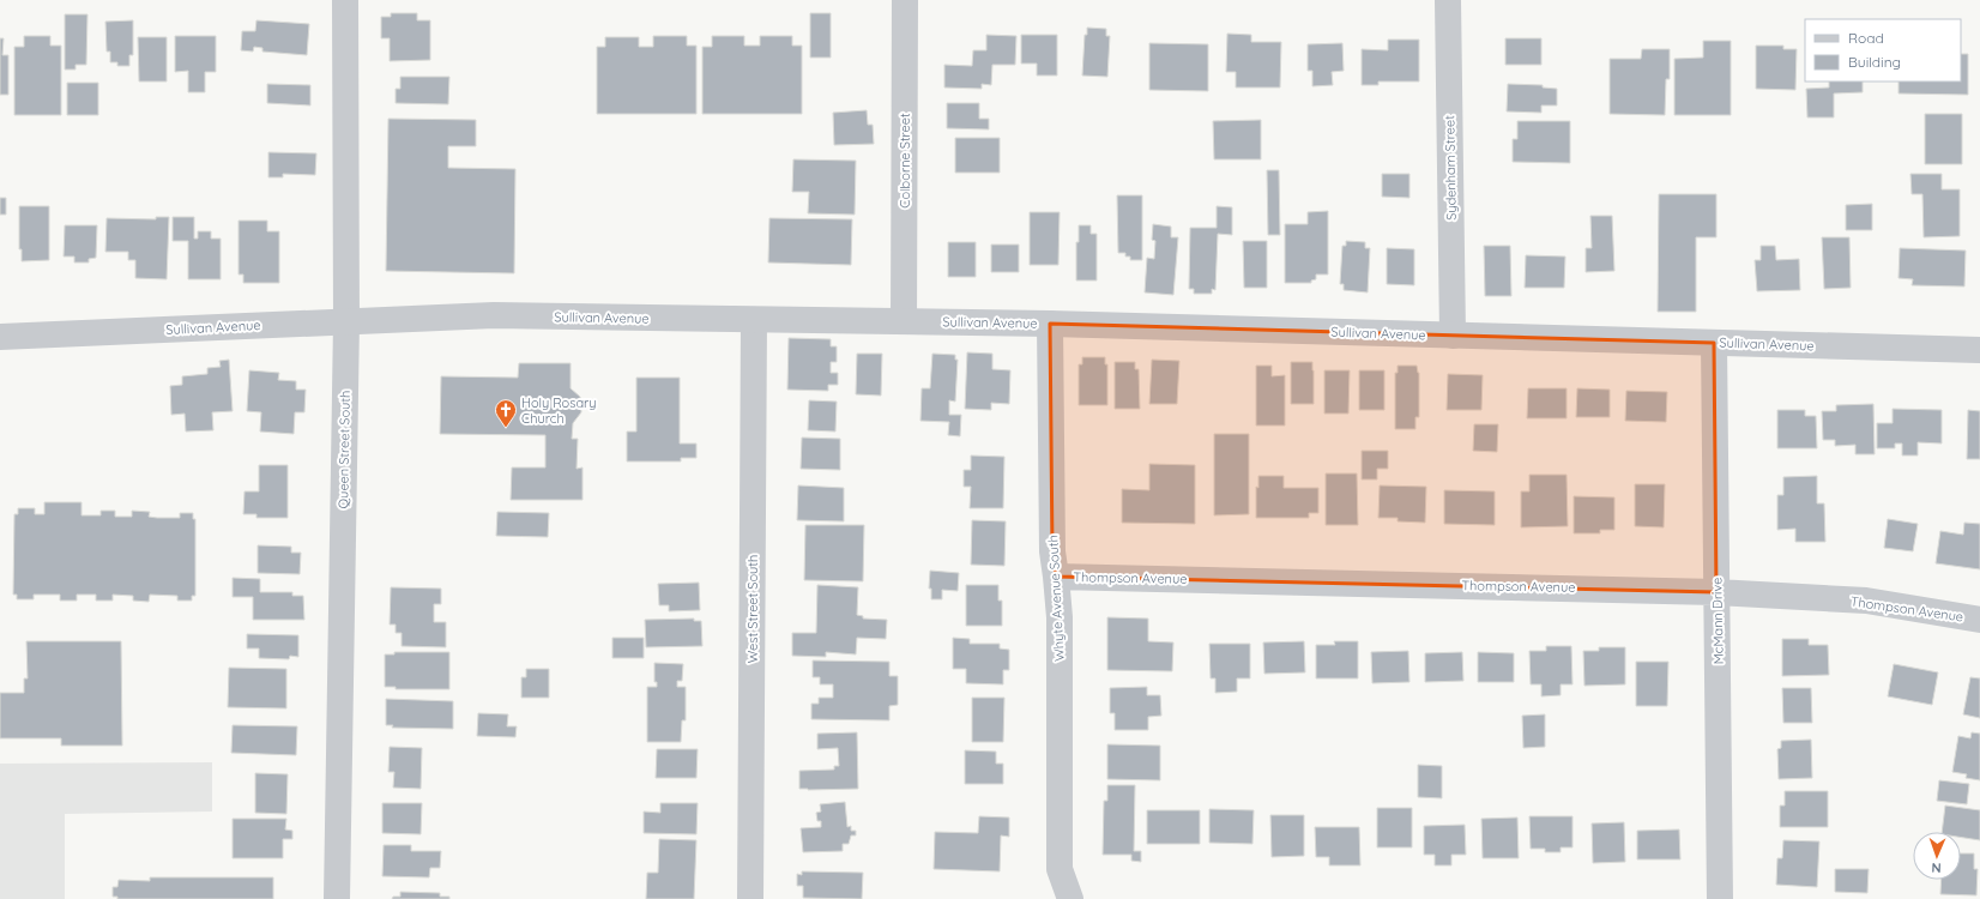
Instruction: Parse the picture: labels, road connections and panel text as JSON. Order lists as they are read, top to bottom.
{
  "streets": {
    "street": [
      "Colborne Street",
      "Sydenham Street",
      "Sullivan Avenue",
      "Queen Street South",
      "Thompson Avenue",
      "Whyte Avenue South",
      "West Street South",
      "McMann Drive"
    ]
  },
  "crossings": [
    ["Colborne Street", "Sullivan Avenue"],
    ["Sydenham Street", "Sullivan Avenue"],
    ["Sullivan Avenue", "Queen Street South"],
    ["Sullivan Avenue", "Whyte Avenue South"],
    ["Sullivan Avenue", "West Street South"],
    ["Sullivan Avenue", "McMann Drive"],
    ["Thompson Avenue", "Whyte Avenue South"],
    ["Thompson Avenue", "McMann Drive"]
  ],
  "places": {
    "church": ["Holy Rosary Church"]
  },
  "legend": ["Road", "Building"],
  "north": "bottom"
}
